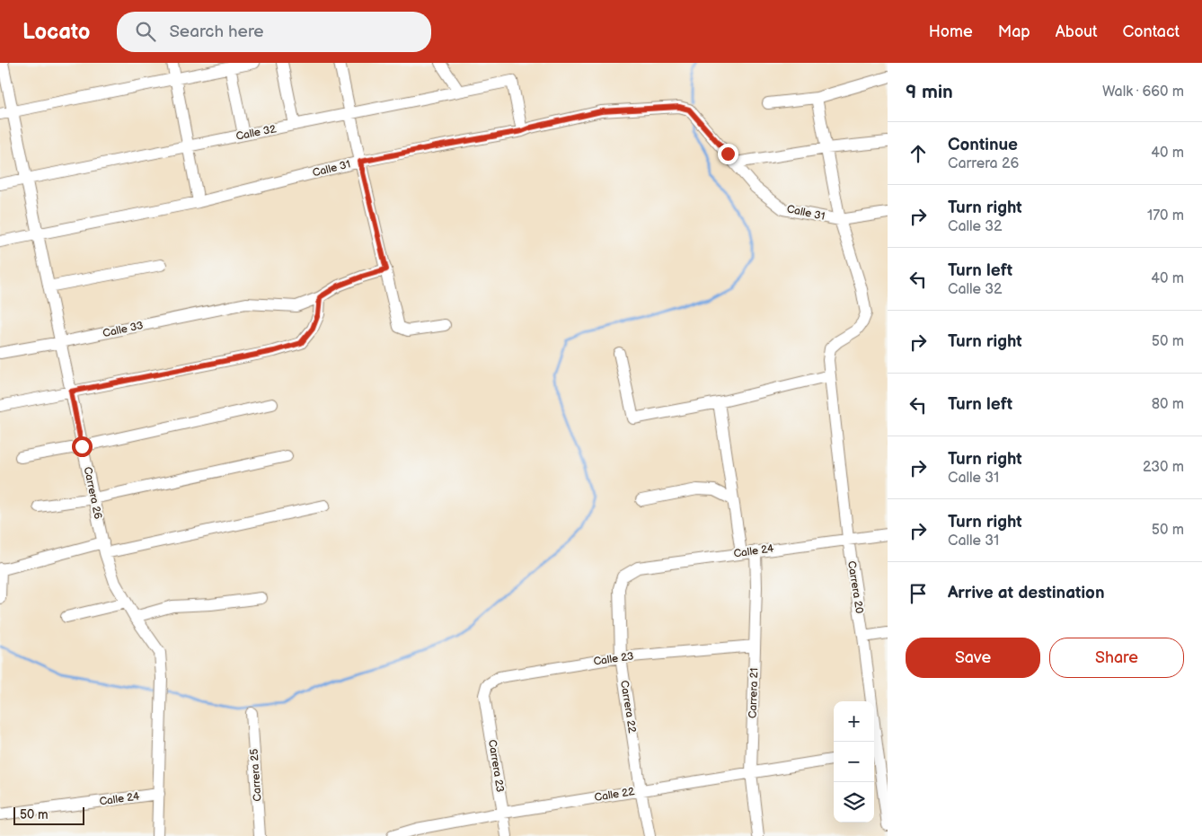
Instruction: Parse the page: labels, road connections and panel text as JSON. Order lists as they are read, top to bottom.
{
  "streets": {
    "street": [
      "Calle 32",
      "Calle 31",
      "Calle 33",
      "Carrera 26",
      "Calle 24",
      "Carrera 20",
      "Calle 23",
      "Carrera 21",
      "Carrera 22",
      "Carrera 23",
      "Carrera 25",
      "Calle 22"
    ]
  },
  "crossings": [
    ["Calle 32", "Calle 31"],
    ["Calle 32", "Carrera 26"],
    ["Calle 31", "Carrera 26"],
    ["Calle 31", "Carrera 20"],
    ["Calle 33", "Carrera 26"],
    ["Carrera 26", "Calle 24"],
    ["Calle 24", "Carrera 20"],
    ["Calle 24", "Carrera 21"],
    ["Calle 24", "Carrera 22"],
    ["Calle 23", "Carrera 21"],
    ["Calle 23", "Carrera 22"],
    ["Calle 23", "Carrera 23"],
    ["Carrera 21", "Calle 22"],
    ["Carrera 22", "Calle 22"],
    ["Carrera 23", "Calle 22"]
  ],
  "scale_bar": "50 m",
  "page": {
    "header": "Locato",
    "search": "Search here",
    "nav": [
      "Home",
      "Map",
      "About",
      "Contact"
    ],
    "heading": ["9 min", "Walk · 660 m"],
    "list": [
      ["Continue", "Carrera 26", "40 m"],
      ["Turn right", "Calle 32", "170 m"],
      ["Turn left", "Calle 32", "40 m"],
      ["Turn right", "50 m"],
      ["Turn left", "80 m"],
      ["Turn right", "Calle 31", "230 m"],
      ["Turn right", "Calle 31", "50 m"],
      "Arrive at destination"
    ],
    "buttons": ["Save", "Share"],
    "map_buttons": ["+", "−"],
    "scale": "50 m"
  }
}
